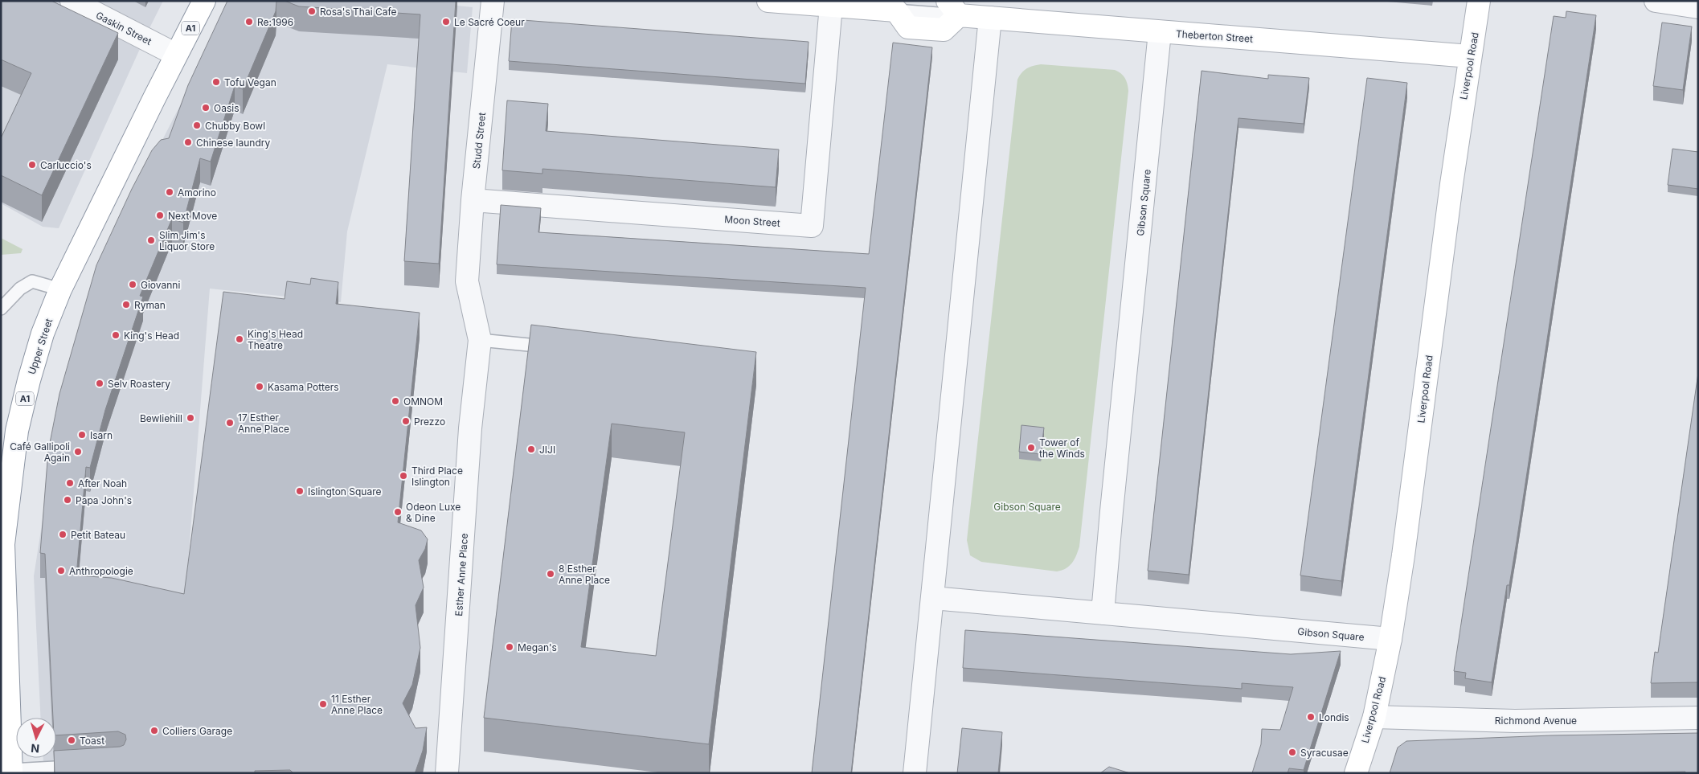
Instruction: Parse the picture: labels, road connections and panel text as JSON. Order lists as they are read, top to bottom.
{
  "streets": {
    "main road": [
      "A1",
      "Theberton Street",
      "Liverpool Road",
      "Upper Street"
    ],
    "street": [
      "Gaskin Street",
      "Studd Street",
      "Gibson Square",
      "Moon Street",
      "Esther Anne Place",
      "Richmond Avenue"
    ]
  },
  "crossings": [
    ["Gaskin Street", "Upper Street"],
    ["Theberton Street", "Liverpool Road"],
    ["Theberton Street", "Gibson Square"],
    ["Theberton Street", "Moon Street"],
    ["Liverpool Road", "Gibson Square"],
    ["Liverpool Road", "Richmond Avenue"],
    ["Studd Street", "Moon Street"],
    ["Studd Street", "Esther Anne Place"]
  ],
  "parks": ["Gibson Square"],
  "places": [
    "Rosa's Thai Cafe",
    "Re:1996",
    "Le Sacré Coeur",
    "Tofu Vegan",
    "Oasis",
    "Chubby Bowl",
    "Chinese laundry",
    "Carluccio's",
    "Amorino",
    "Next Move",
    "Slim Jim's Liquor Store",
    "Giovanni",
    "Ryman",
    "King's Head",
    "King's Head Theatre",
    "Selv Roastery",
    "Kasama Potters",
    "OMNOM",
    "Bewliehill",
    "Prezzo",
    "17 Esther Anne Place",
    "Isarn",
    "Tower of the Winds",
    "JIJI",
    "Café Gallipoli Again",
    "Third Place Islington",
    "After Noah",
    "Islington Square",
    "Papa John's",
    "Odeon Luxe & Dine",
    "Petit Bateau",
    "Anthropologie",
    "8 Esther Anne Place",
    "Megan's",
    "11 Esther Anne Place",
    "Londis",
    "Colliers Garage",
    "Toast",
    "Syracusae"
  ],
  "north": "bottom"
}
